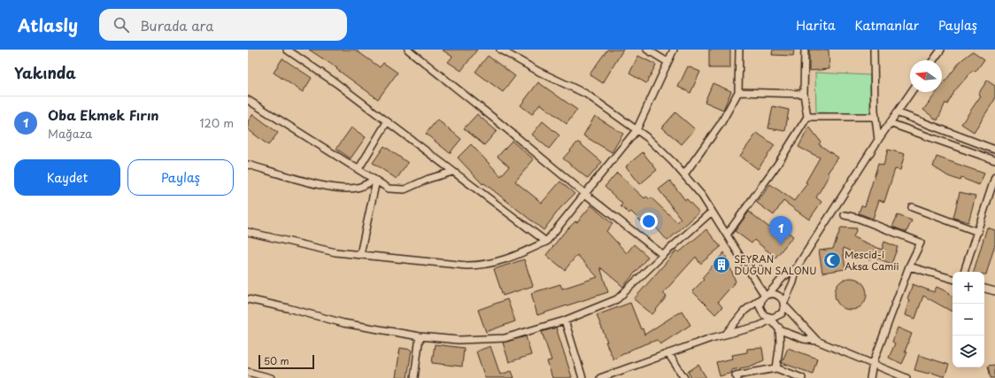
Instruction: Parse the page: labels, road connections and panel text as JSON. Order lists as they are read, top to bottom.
{
  "places": {
    "mosque": ["Mescid-i Aksa Camii"],
    "building": ["SEYRAN DÜĞÜN SALONU"]
  },
  "scale_bar": "50 m",
  "north": "left",
  "page": {
    "header": "Atlasly",
    "search": "Burada ara",
    "nav": ["Harita", "Katmanlar", "Paylaş"],
    "heading": "Yakında",
    "list": [
      {
        "mark": "1",
        "name": "Oba Ekmek Fırın",
        "note": "Mağaza",
        "value": "120 m"
      }
    ],
    "buttons": ["Kaydet", "Paylaş"],
    "pins": "1",
    "map_buttons": ["+", "−"],
    "scale": "50 m"
  }
}
